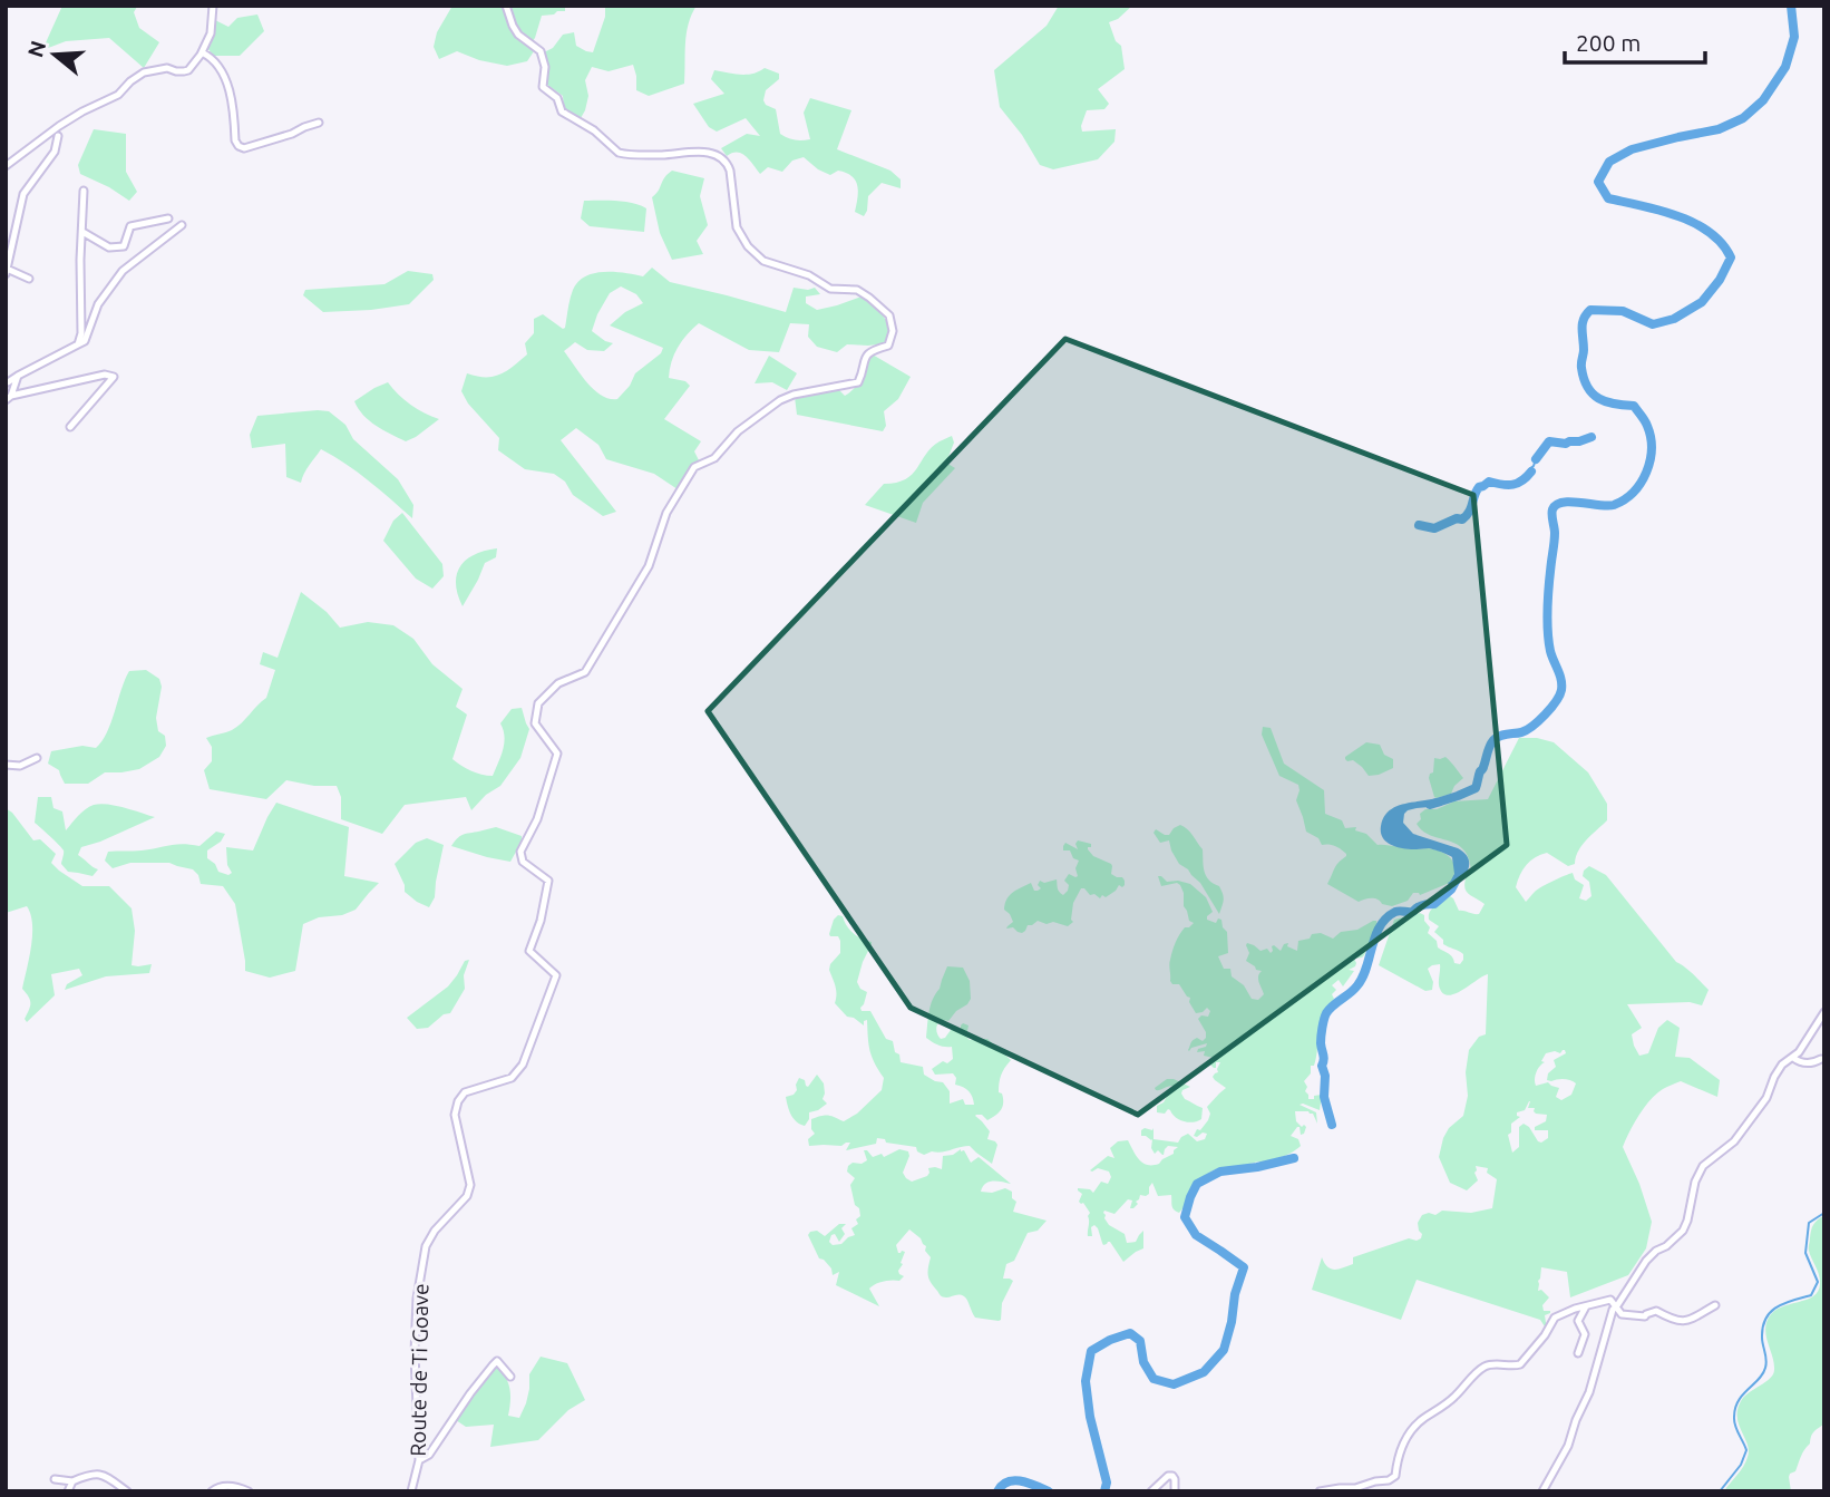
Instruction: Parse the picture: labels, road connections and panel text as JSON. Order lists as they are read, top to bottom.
{
  "streets": {
    "street": ["Route de Ti Goave"]
  },
  "scale_bar": "200 m",
  "north": "left"
}
